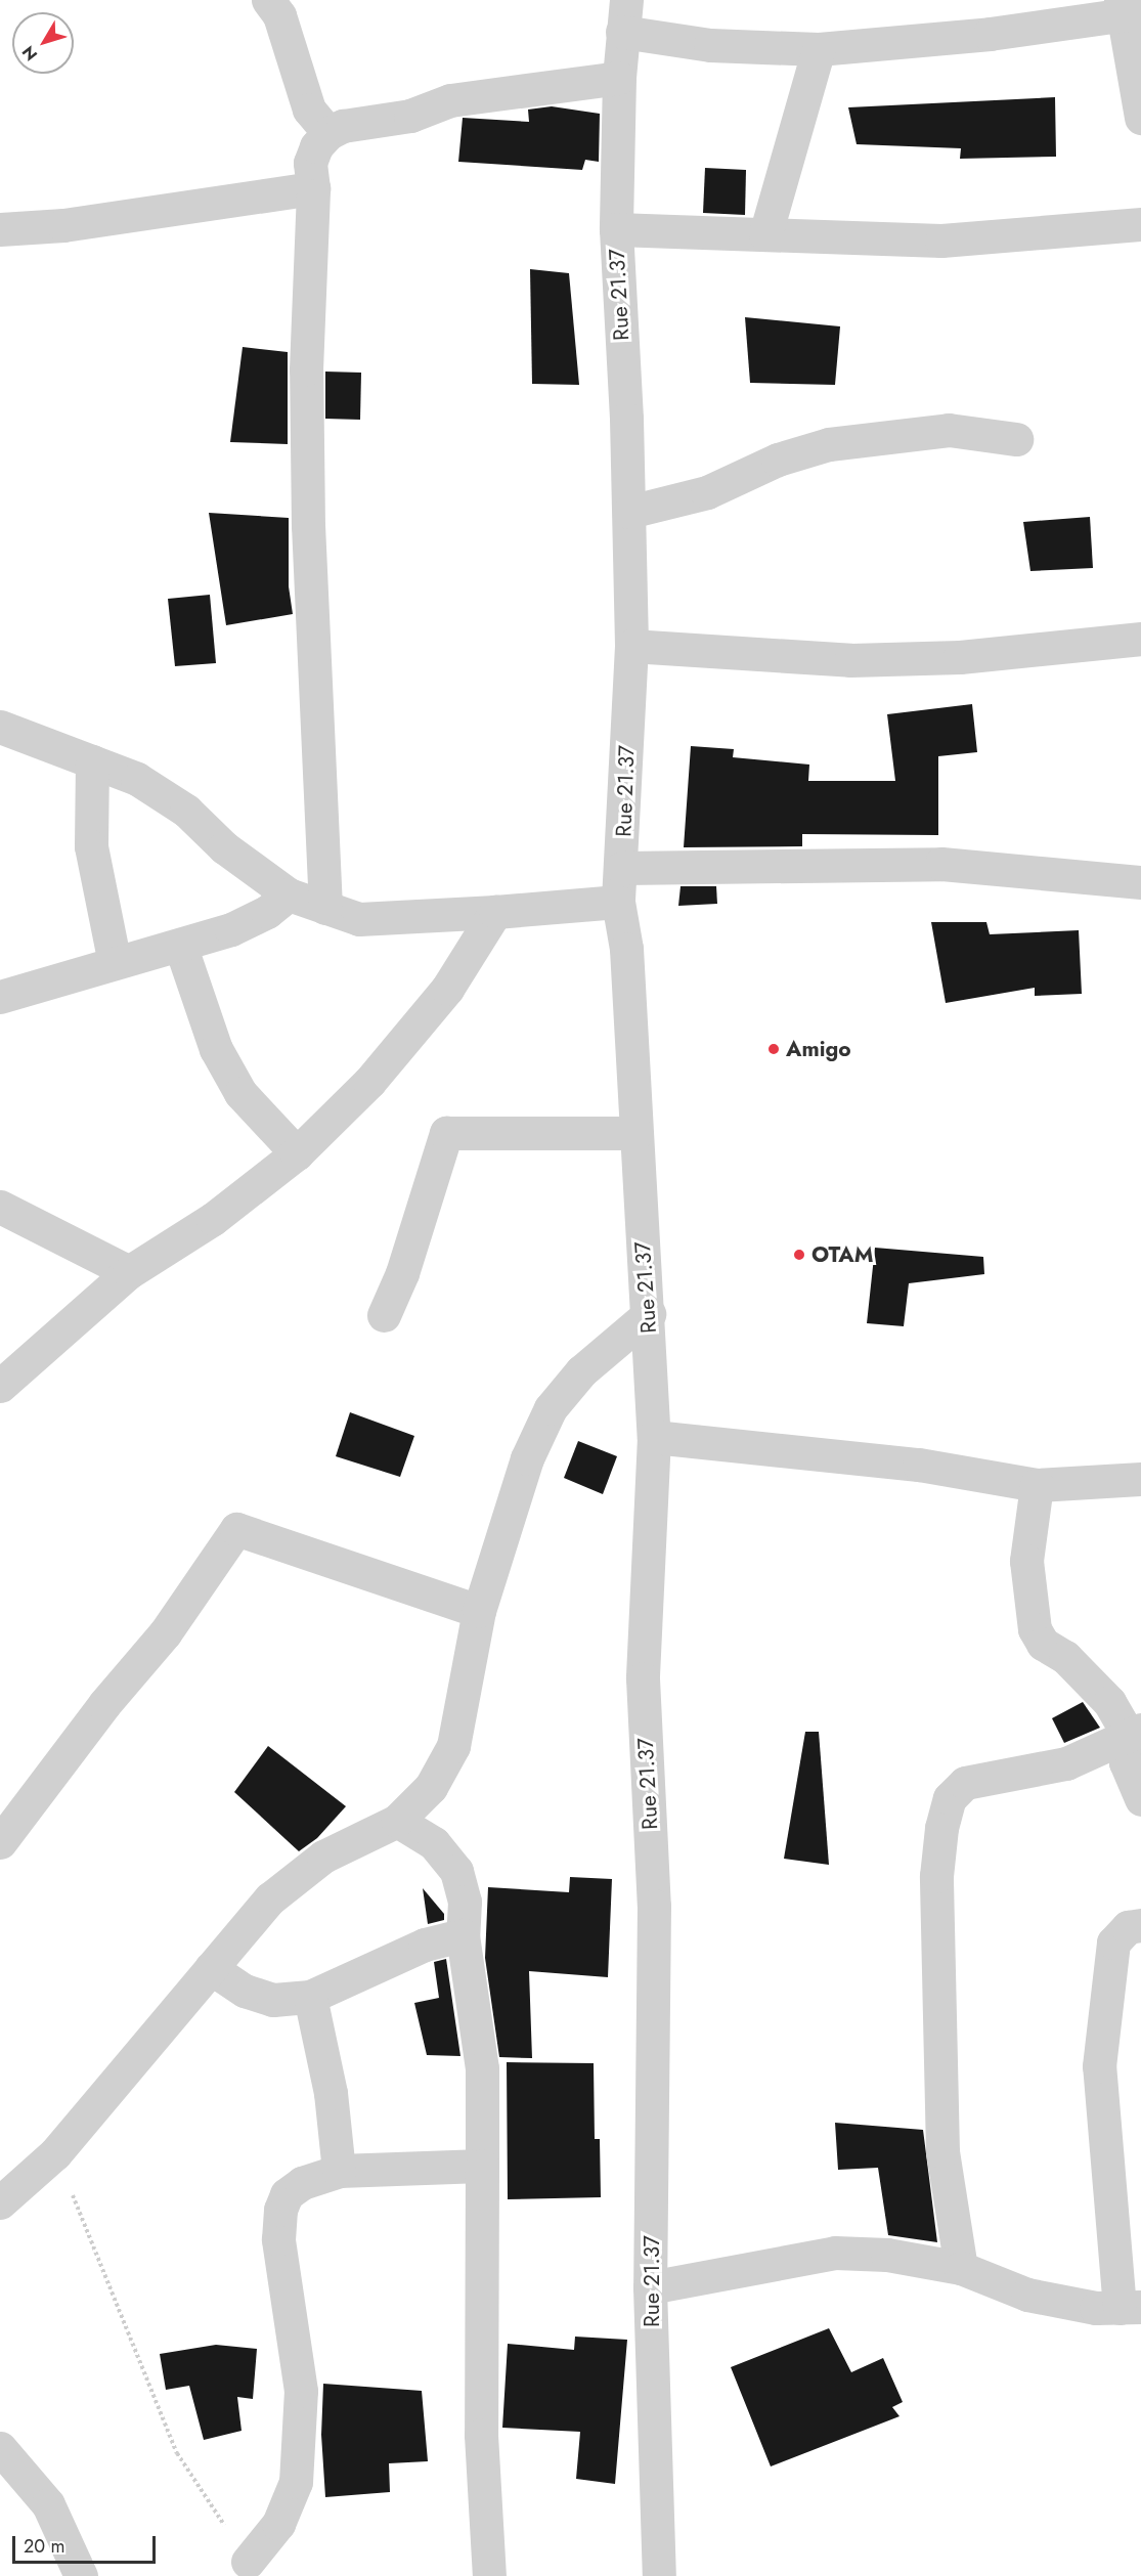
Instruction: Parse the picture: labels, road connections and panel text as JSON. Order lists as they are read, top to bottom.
{
  "streets": {
    "street": ["Rue 21.37"]
  },
  "places": ["Amigo", "OTAM"],
  "scale_bar": "20 m",
  "north": "bottom left"
}
